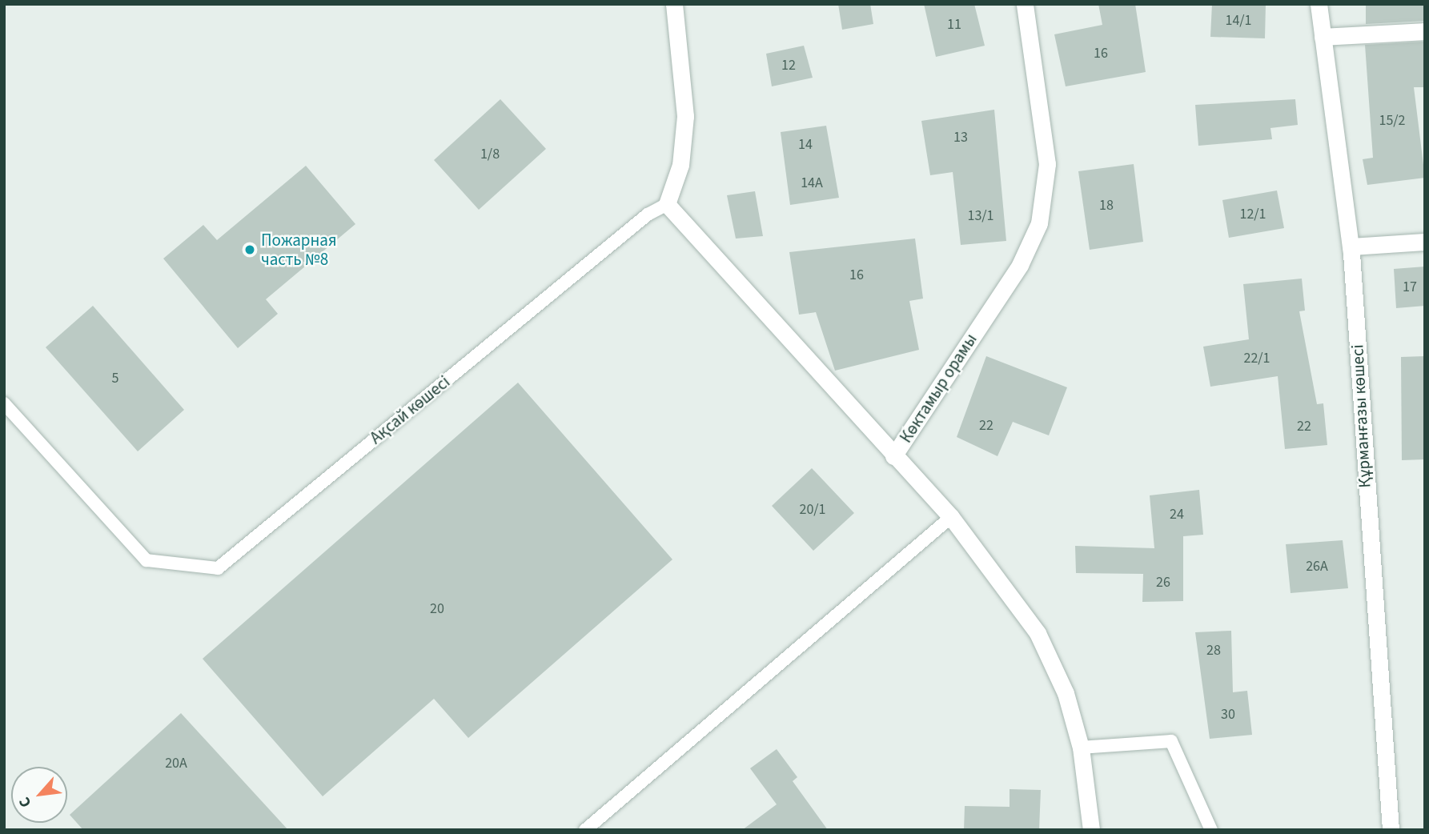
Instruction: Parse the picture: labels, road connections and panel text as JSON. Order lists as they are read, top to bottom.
{
  "streets": {
    "street": ["Көктамыр орамы", "Құрманғазы көшесі"],
    "lane": ["Ақсай көшесі"]
  },
  "places": ["Пожарная часть №8"],
  "house_numbers": [
    "14/1",
    "11",
    "16",
    "12",
    "15/2",
    "13",
    "14",
    "1/8",
    "14А",
    "18",
    "12/1",
    "13/1",
    "16",
    "17",
    "22/1",
    "5",
    "22",
    "22",
    "20/1",
    "24",
    "26А",
    "26",
    "20",
    "28",
    "30",
    "20А"
  ],
  "north": "bottom left"
}
